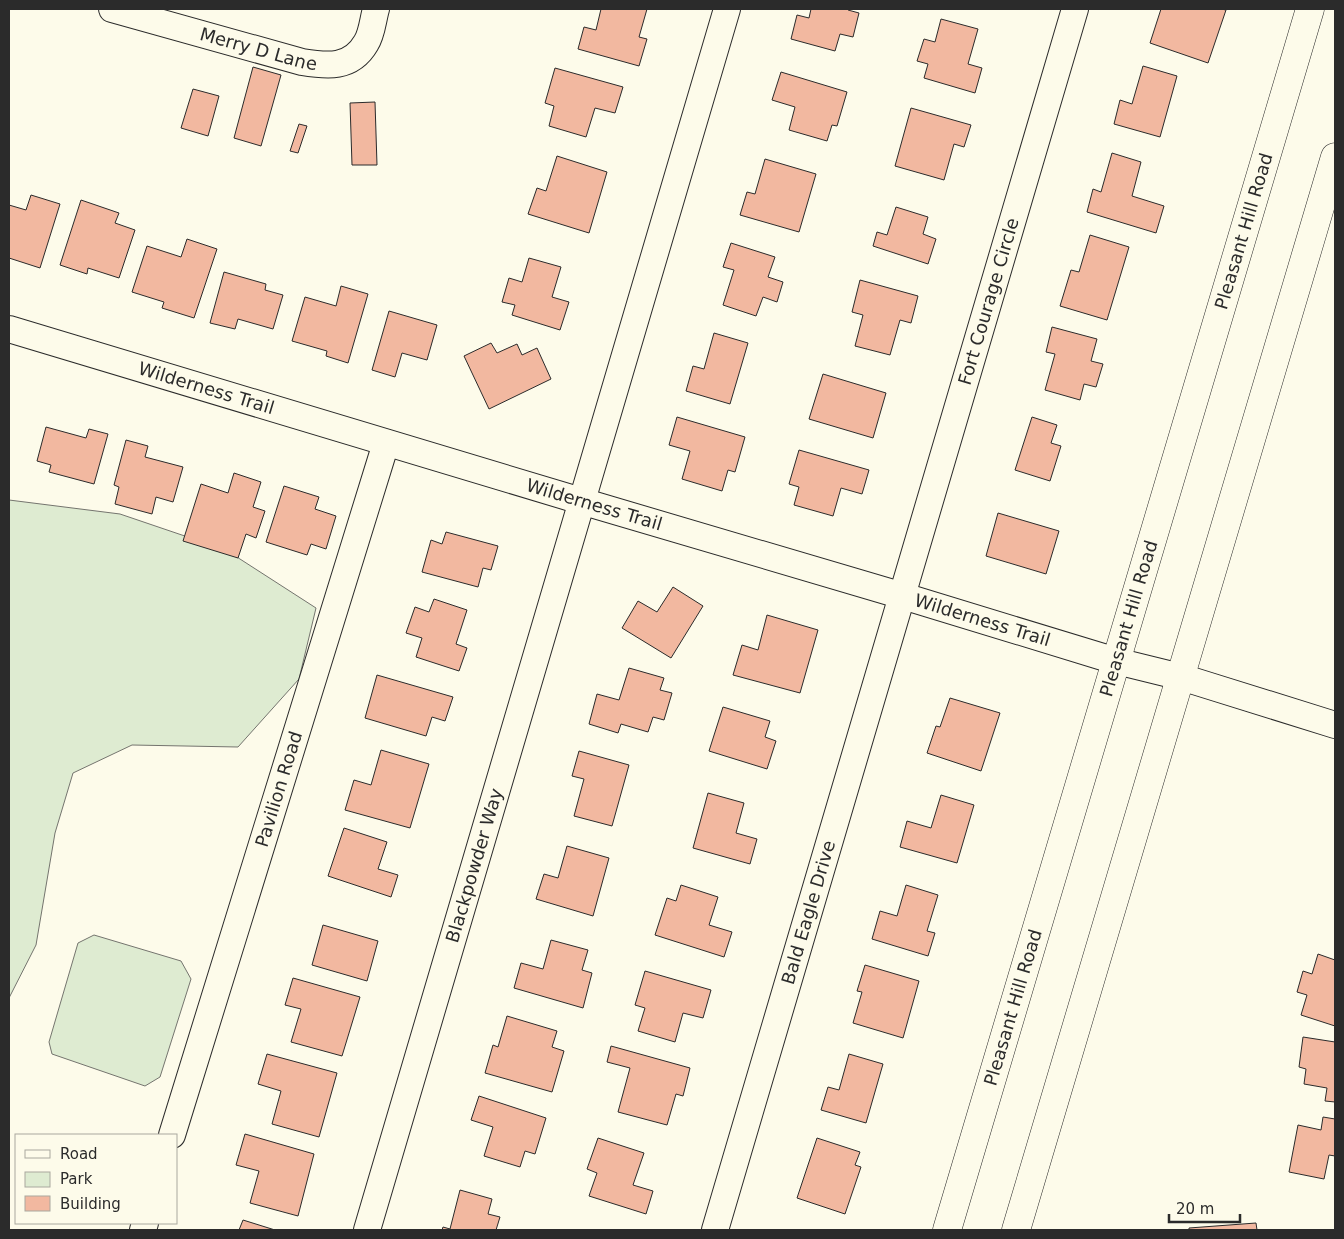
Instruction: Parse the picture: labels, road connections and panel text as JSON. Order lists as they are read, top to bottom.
{
  "streets": {
    "main road": ["Pleasant Hill Road"],
    "street": [
      "Merry D Lane",
      "Fort Courage Circle",
      "Wilderness Trail",
      "Pavilion Road",
      "Blackpowder Way",
      "Bald Eagle Drive"
    ]
  },
  "crossings": [
    ["Pleasant Hill Road", "Wilderness Trail"],
    ["Fort Courage Circle", "Wilderness Trail"],
    ["Fort Courage Circle", "Bald Eagle Drive"],
    ["Wilderness Trail", "Pavilion Road"],
    ["Wilderness Trail", "Blackpowder Way"],
    ["Wilderness Trail", "Bald Eagle Drive"]
  ],
  "legend": ["Road", "Park", "Building"],
  "scale_bar": "20 m"
}
